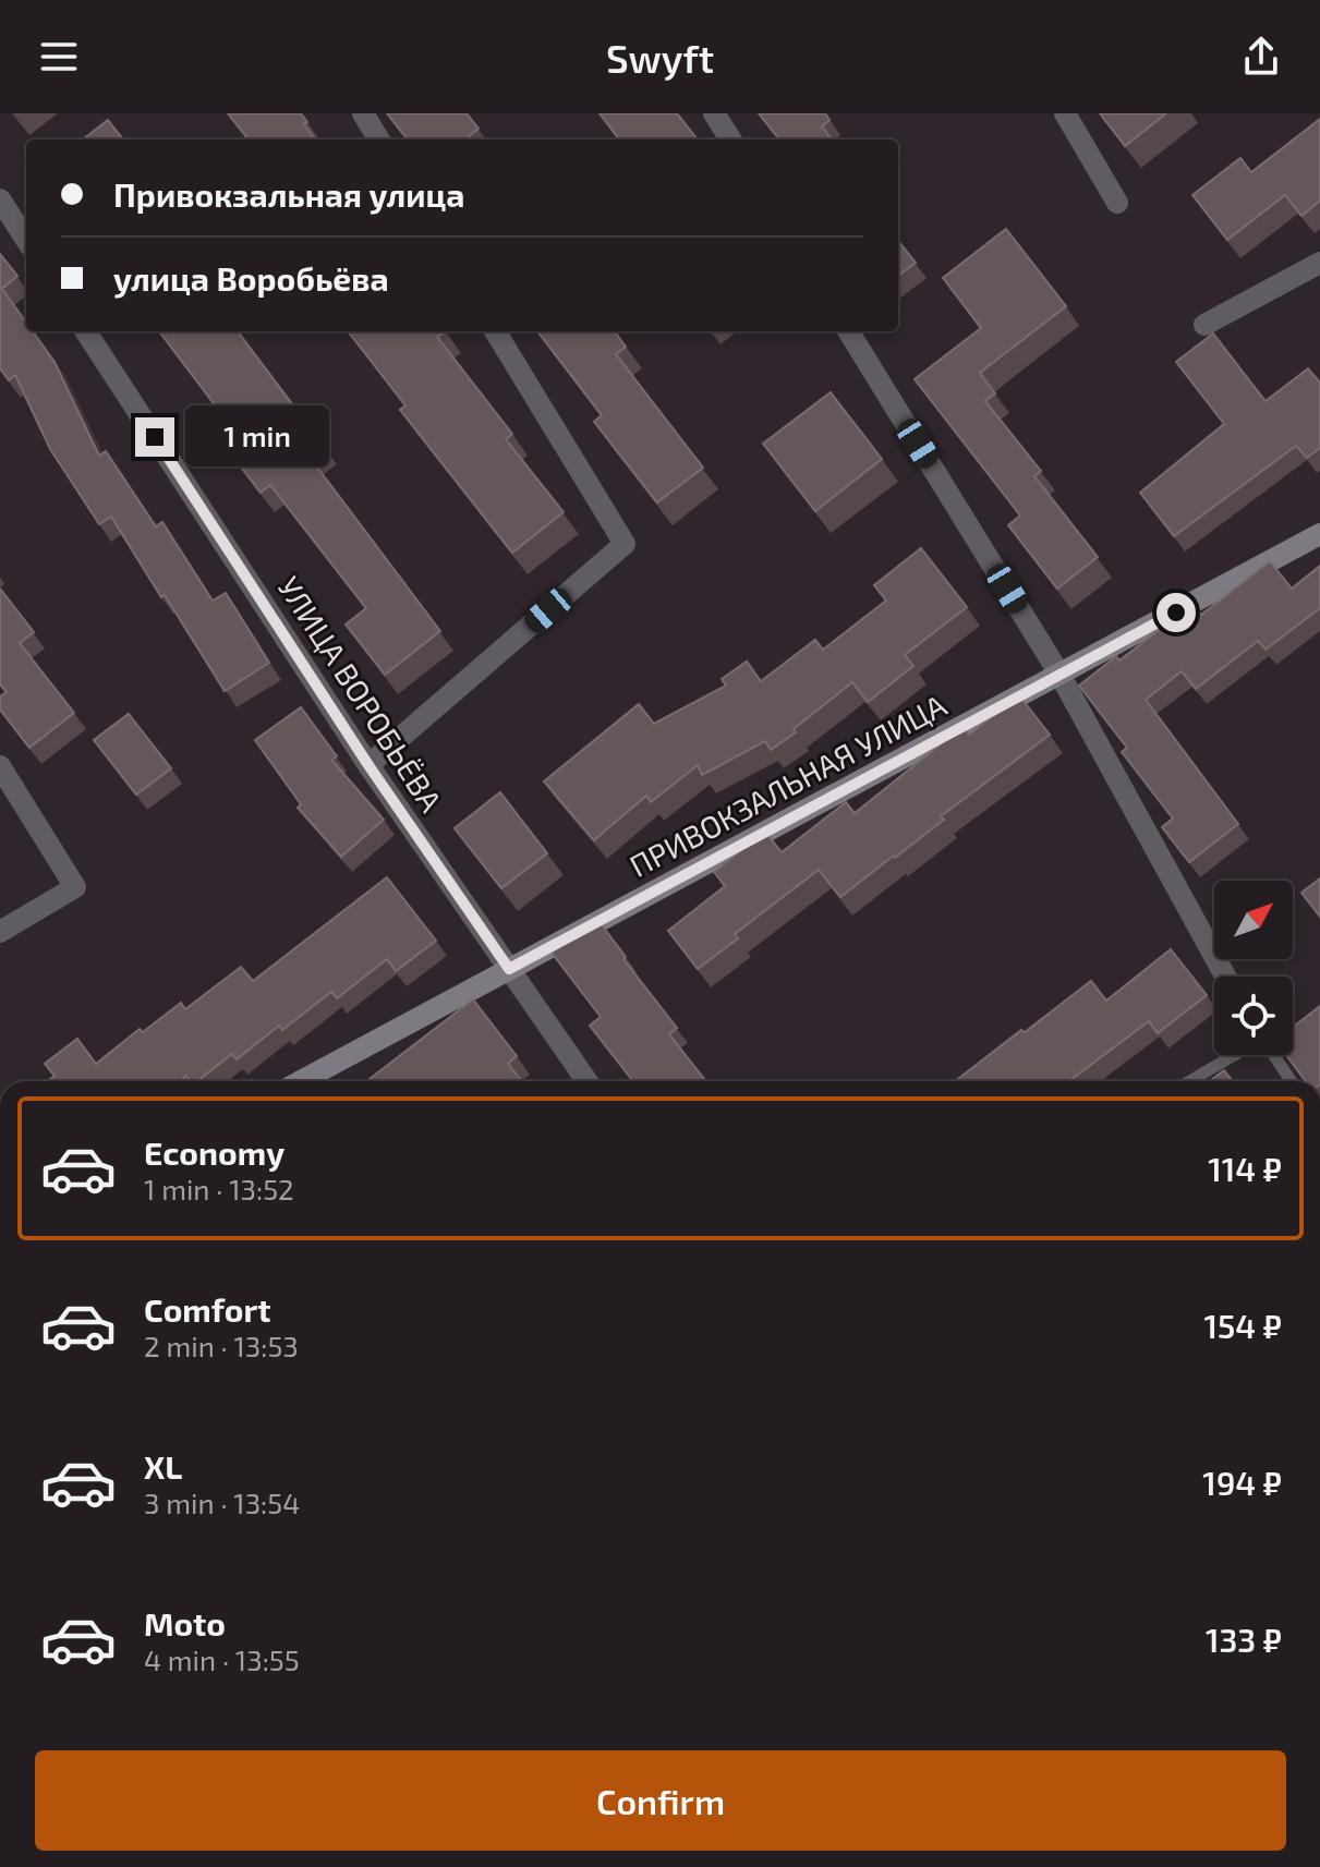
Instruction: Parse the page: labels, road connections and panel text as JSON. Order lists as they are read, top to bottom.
{
  "streets": {
    "street": ["УЛИЦА ВОРОБЬЁВА", "ПРИВОКЗАЛЬНАЯ УЛИЦА"]
  },
  "crossings": [
    ["УЛИЦА ВОРОБЬЁВА", "ПРИВОКЗАЛЬНАЯ УЛИЦА"]
  ],
  "north": "top right",
  "page": {
    "header": "Swyft",
    "banner": ["Привокзальная улица", "улица Воробьёва"],
    "bubble": "1 min",
    "list": [
      {
        "name": "Economy",
        "note": "1 min · 13:52",
        "value": "114 ₽"
      },
      {
        "name": "Comfort",
        "note": "2 min · 13:53",
        "value": "154 ₽"
      },
      {
        "name": "XL",
        "note": "3 min · 13:54",
        "value": "194 ₽"
      },
      {
        "name": "Moto",
        "note": "4 min · 13:55",
        "value": "133 ₽"
      }
    ],
    "buttons": "Confirm"
  }
}
